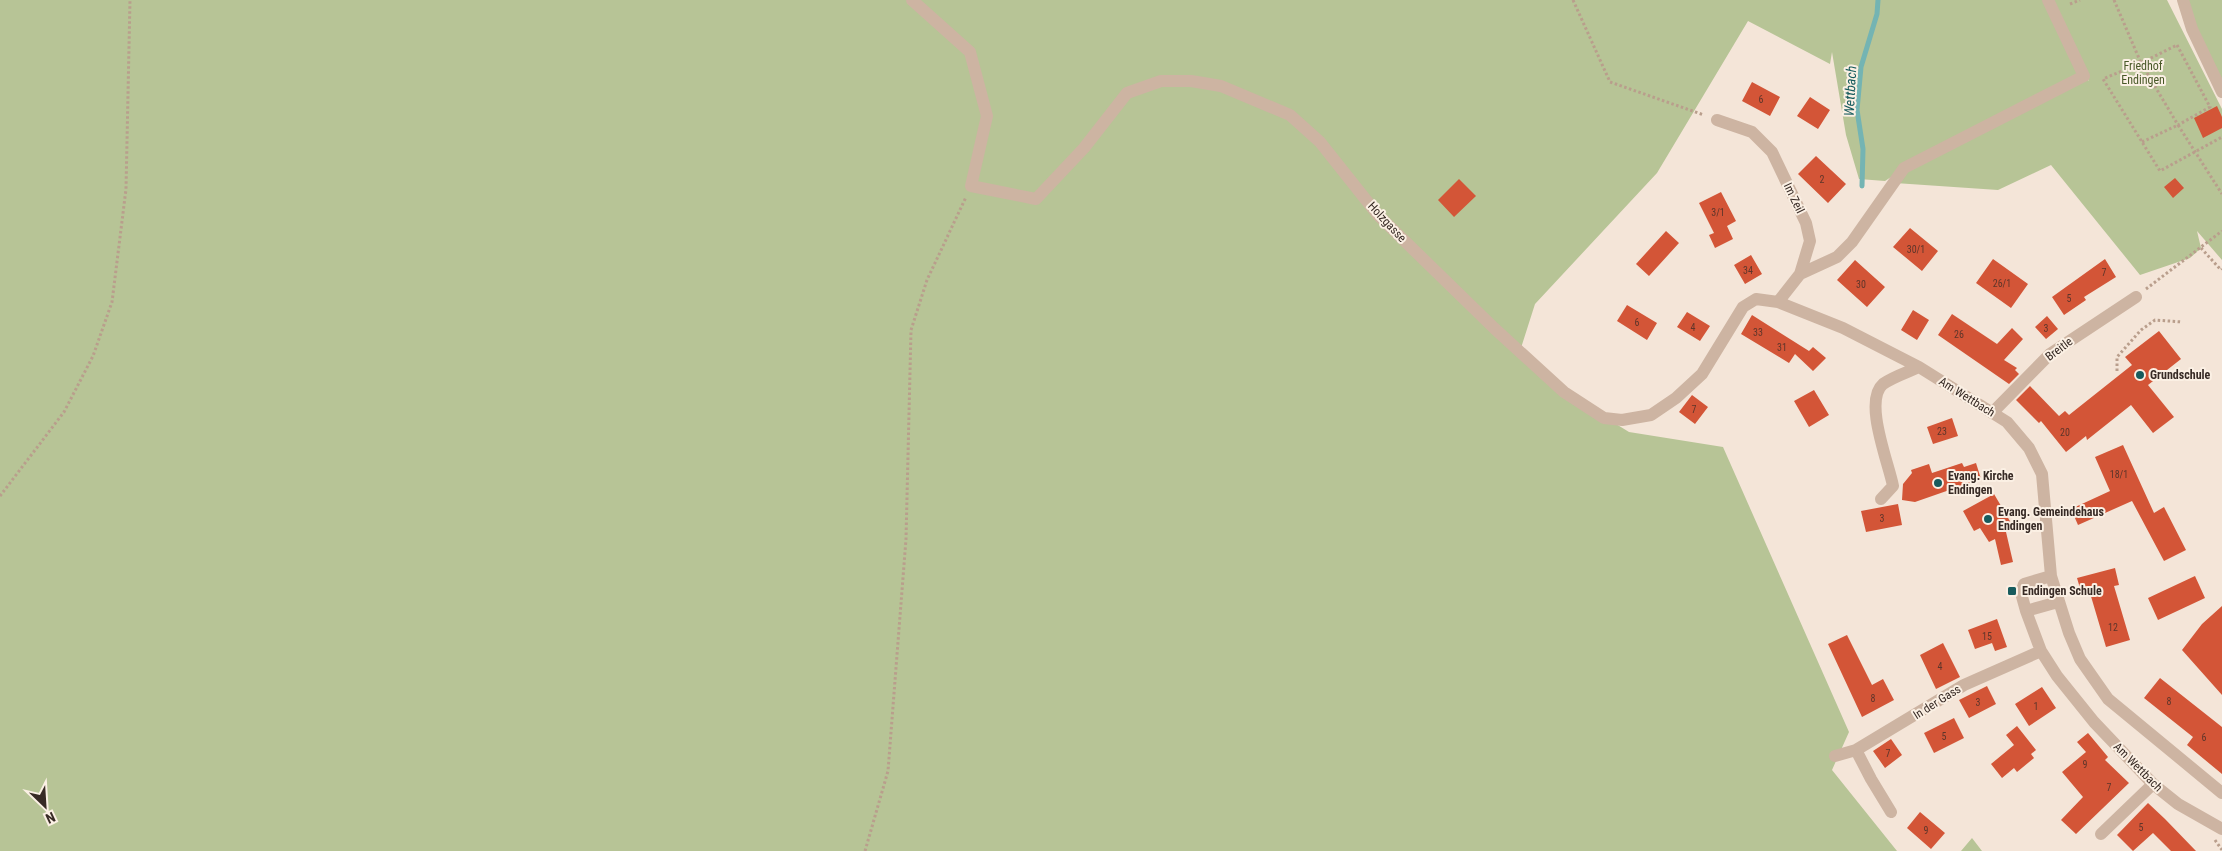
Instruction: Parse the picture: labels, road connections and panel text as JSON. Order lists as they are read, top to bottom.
{
  "streets": {
    "street": [
      "Im Zeil",
      "Holzgasse",
      "Breitle",
      "Am Wettbach",
      "In der Gass"
    ]
  },
  "crossings": [
    ["Im Zeil", "Holzgasse"],
    ["Im Zeil", "Am Wettbach"],
    ["Holzgasse", "Am Wettbach"],
    ["Breitle", "Am Wettbach"],
    ["Am Wettbach", "In der Gass"]
  ],
  "water": ["Wettbach"],
  "parks": ["Friedhof Endingen"],
  "places": {
    "other": ["Grundschule", "Evang. Kirche Endingen", "Evang. Gemeindehaus Endingen"],
    "transit": ["Endingen Schule"]
  },
  "house_numbers": [
    "6",
    "2",
    "3/1",
    "30/1",
    "34",
    "7",
    "26/1",
    "30",
    "5",
    "6",
    "4",
    "3",
    "33",
    "26",
    "31",
    "7",
    "23",
    "20",
    "18/1",
    "3",
    "12",
    "15",
    "4",
    "8",
    "8",
    "3",
    "1",
    "5",
    "6",
    "7",
    "9",
    "7",
    "5",
    "9"
  ],
  "north": "bottom right"
}
